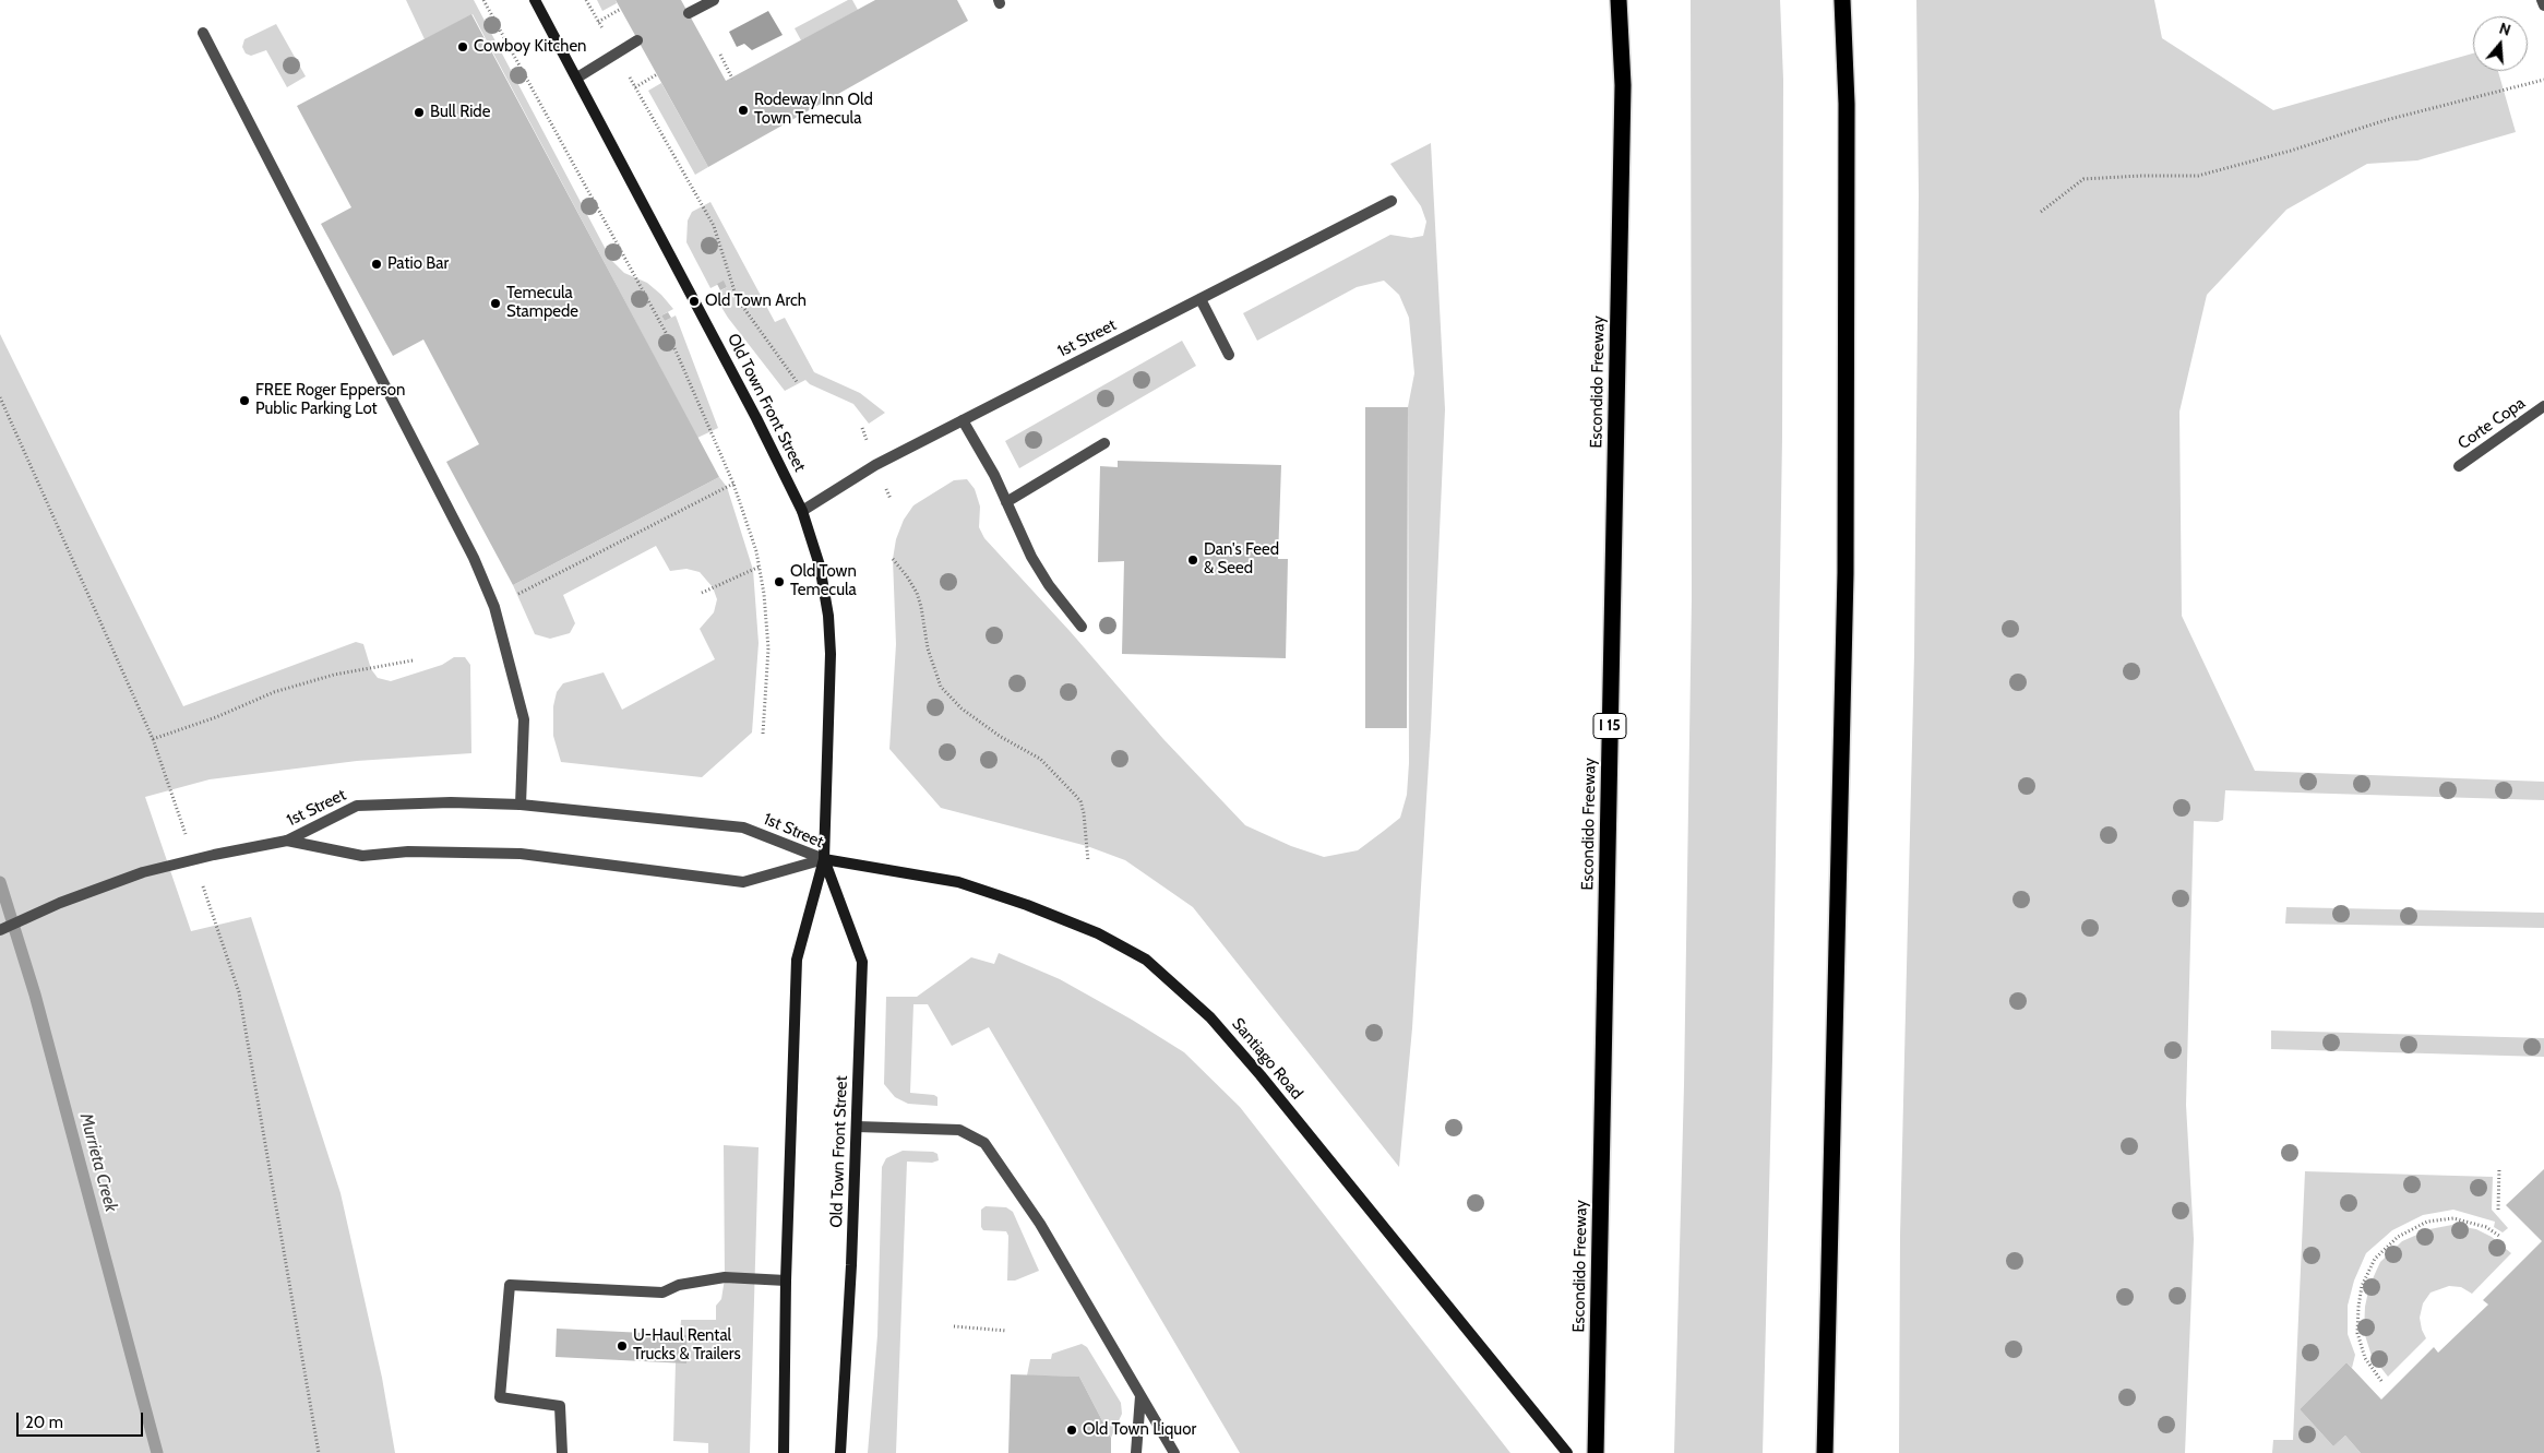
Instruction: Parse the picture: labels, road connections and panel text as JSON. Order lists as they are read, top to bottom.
{
  "streets": {
    "highway": ["Escondido Freeway", "I 15"],
    "main road": ["Old Town Front Street", "Santiago Road"],
    "street": ["1st Street", "Corte Copa"]
  },
  "crossings": [
    ["1st Street", "Old Town Front Street"],
    ["1st Street", "Santiago Road"],
    ["Old Town Front Street", "Santiago Road"]
  ],
  "water": ["Murrieta Creek"],
  "places": [
    "Cowboy Kitchen",
    "Rodeway Inn Old Town Temecula",
    "Bull Ride",
    "Patio Bar",
    "Old Town Arch",
    "Temecula Stampede",
    "FREE Roger Epperson Public Parking Lot",
    "Dan's Feed & Seed",
    "Old Town Temecula",
    "U-Haul Rental Trucks & Trailers",
    "Old Town Liquor"
  ],
  "scale_bar": "20 m",
  "north": "top"
}
